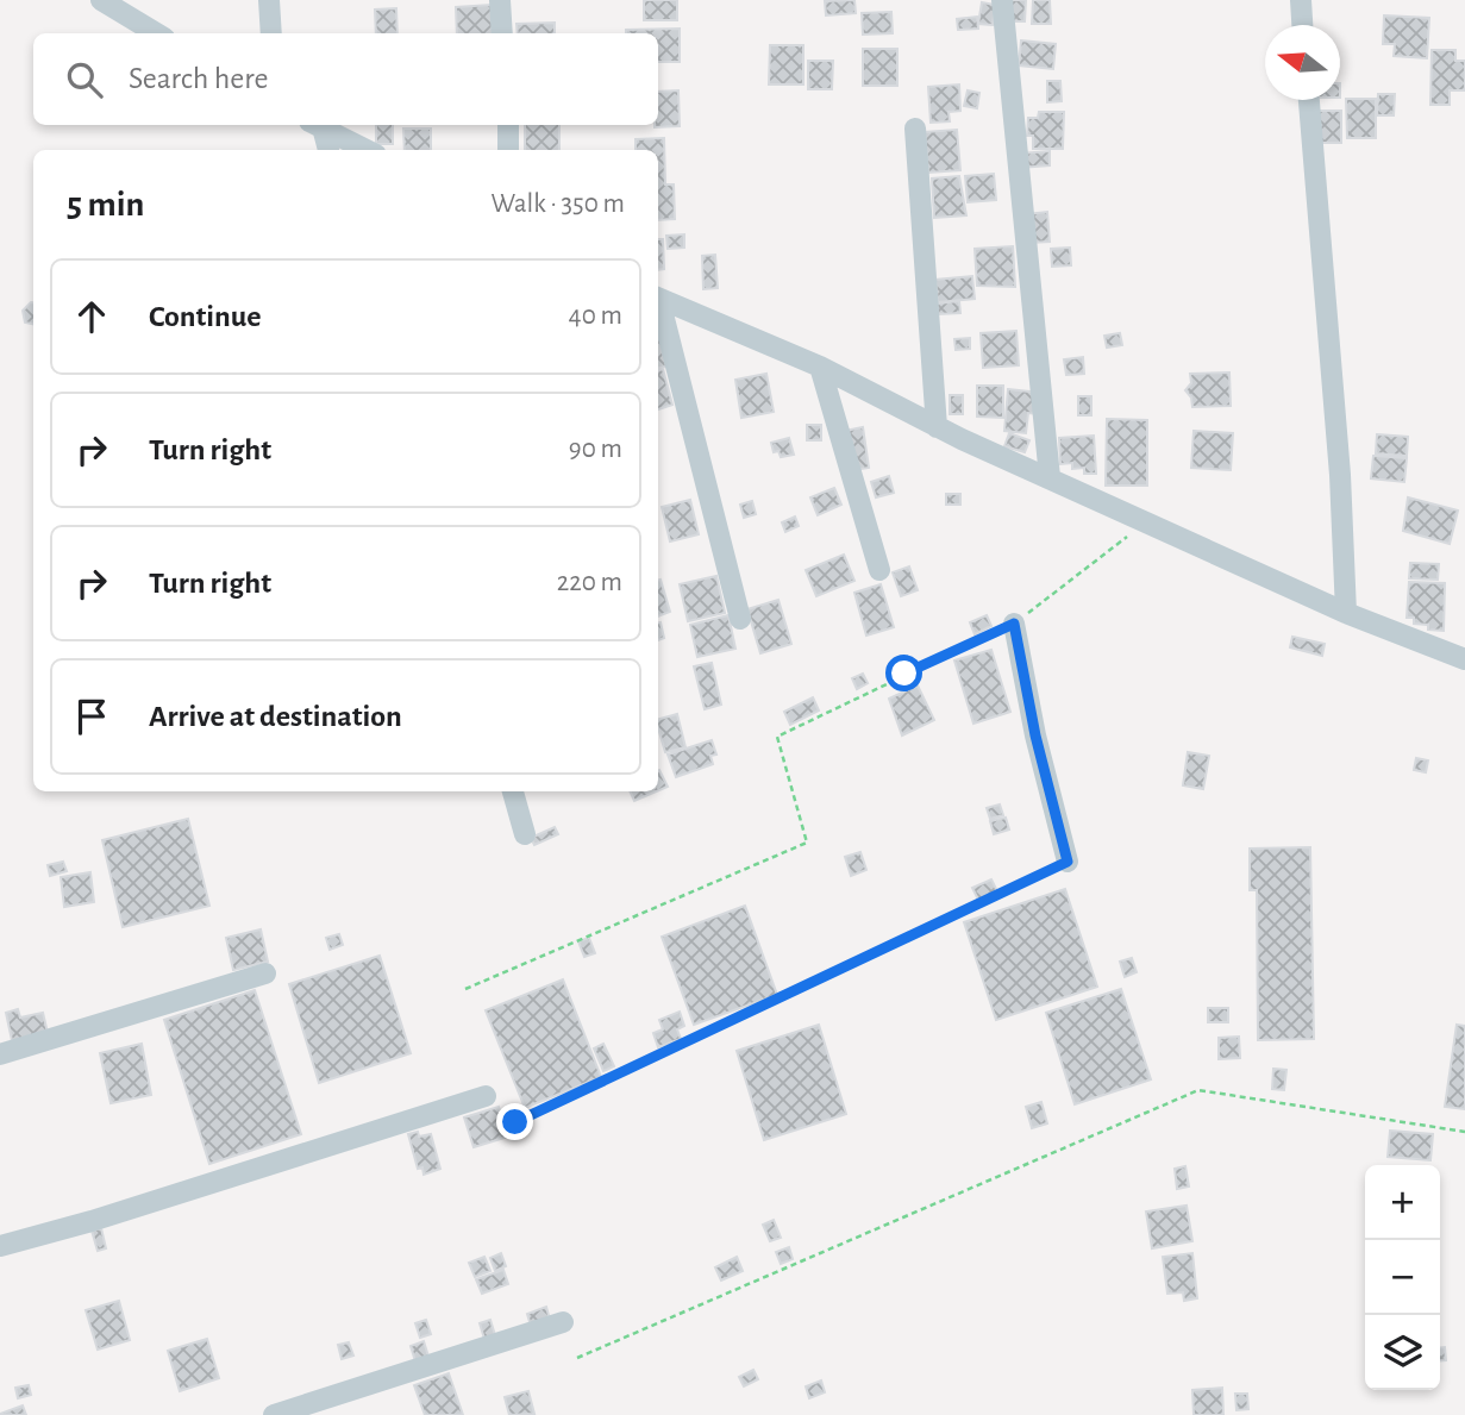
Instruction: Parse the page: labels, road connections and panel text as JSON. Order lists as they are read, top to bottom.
{
  "north": "left",
  "page": {
    "search": "Search here",
    "heading": ["5 min", "Walk · 350 m"],
    "list": [
      ["Continue", "40 m"],
      ["Turn right", "90 m"],
      ["Turn right", "220 m"],
      "Arrive at destination"
    ],
    "map_buttons": ["+", "−"]
  }
}
